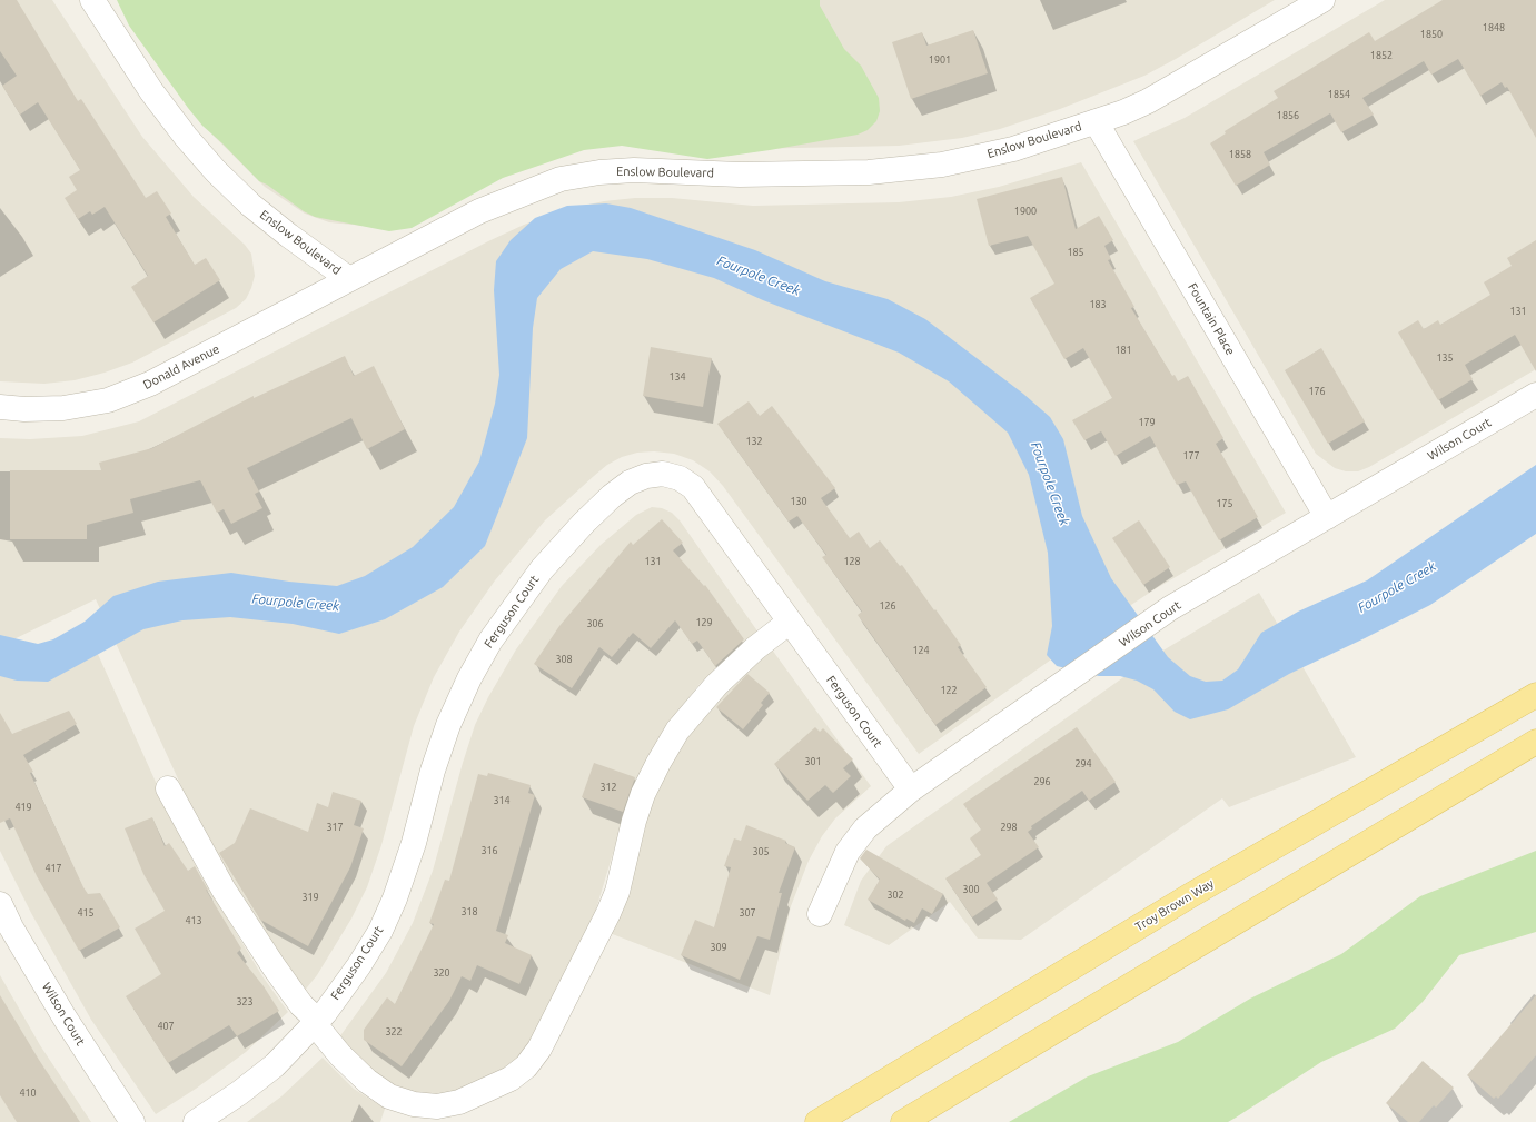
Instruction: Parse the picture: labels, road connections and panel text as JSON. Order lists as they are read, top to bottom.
{
  "streets": {
    "main road": ["Troy Brown Way"],
    "street": [
      "Enslow Boulevard",
      "Fountain Place",
      "Donald Avenue",
      "Wilson Court",
      "Ferguson Court"
    ]
  },
  "crossings": [
    ["Enslow Boulevard", "Fountain Place"],
    ["Enslow Boulevard", "Donald Avenue"],
    ["Fountain Place", "Wilson Court"],
    ["Wilson Court", "Ferguson Court"]
  ],
  "water": ["Fourpole Creek"],
  "house_numbers": [
    "1848",
    "1850",
    "1852",
    "1901",
    "1854",
    "1856",
    "1858",
    "1900",
    "185",
    "183",
    "131",
    "181",
    "135",
    "134",
    "176",
    "179",
    "132",
    "177",
    "130",
    "175",
    "131",
    "128",
    "126",
    "129",
    "306",
    "124",
    "308",
    "122",
    "301",
    "294",
    "296",
    "312",
    "314",
    "419",
    "317",
    "298",
    "316",
    "305",
    "417",
    "300",
    "302",
    "319",
    "318",
    "415",
    "307",
    "413",
    "309",
    "320",
    "323",
    "407",
    "322",
    "410"
  ]
}
